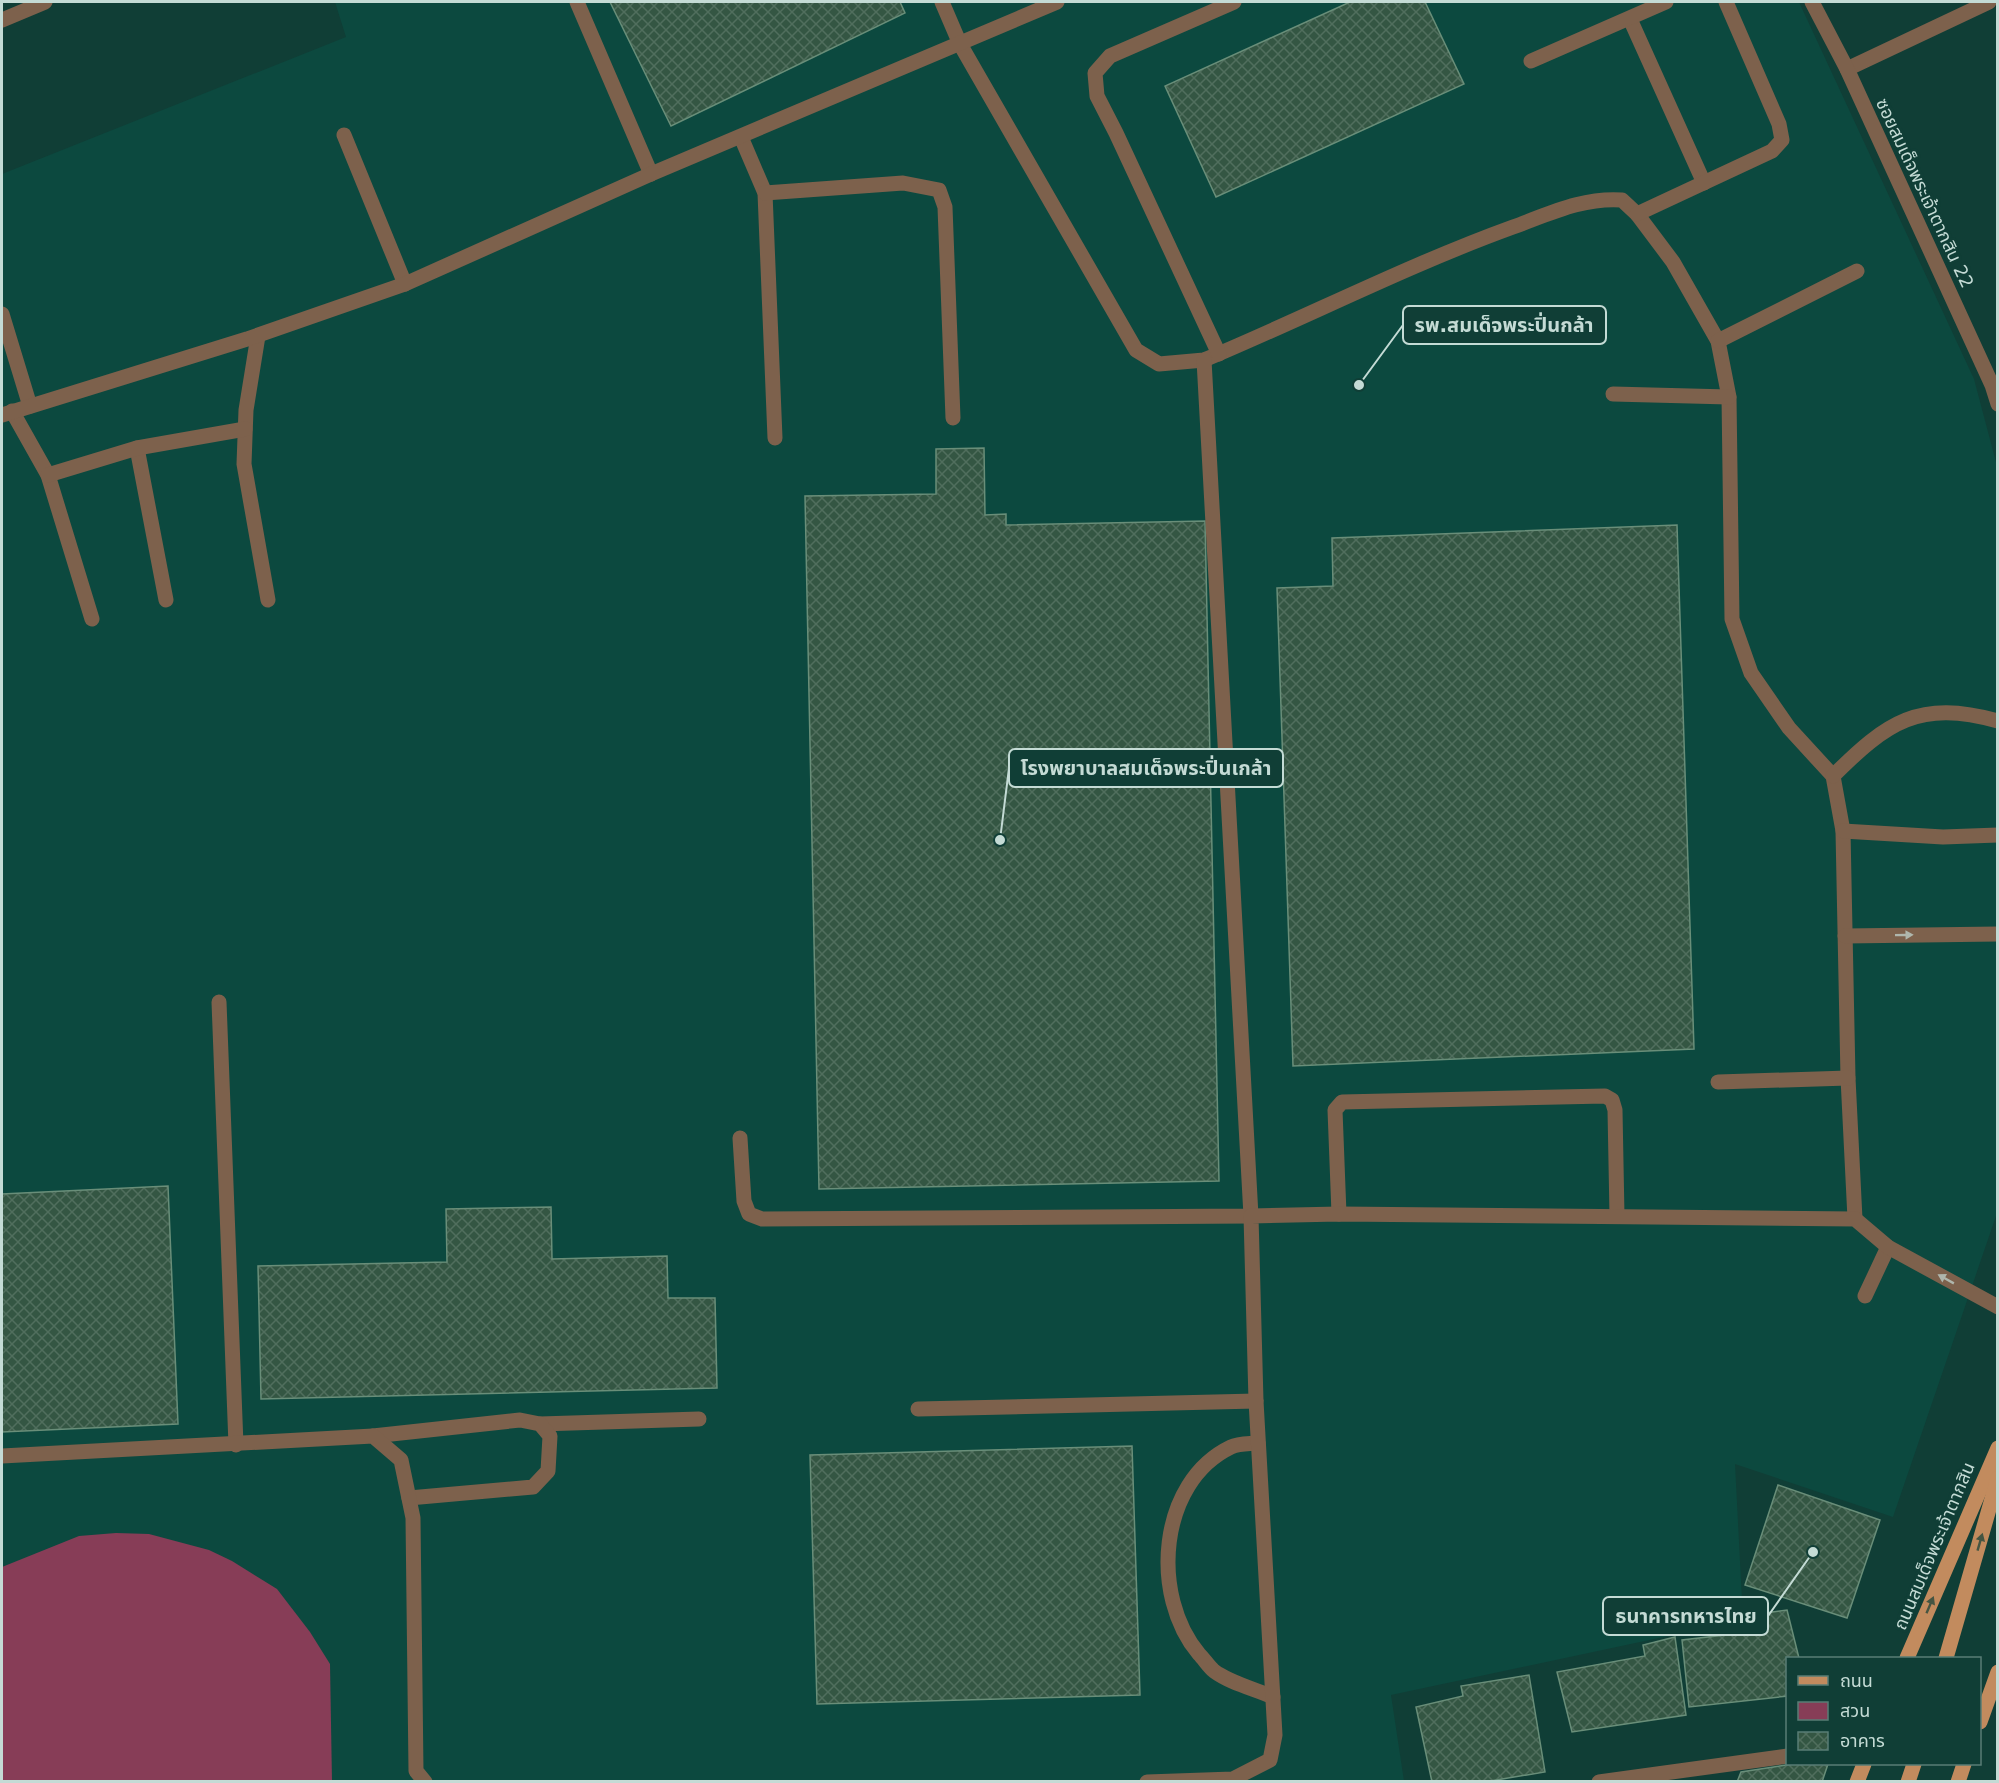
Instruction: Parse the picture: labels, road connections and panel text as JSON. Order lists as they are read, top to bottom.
{
  "streets": {
    "main road": ["ถนนสมเด็จพระเจ้าตากสิน"],
    "street": ["ซอยสมเด็จพระเจ้าตากสิน 22"]
  },
  "one_way": ["ถนนสมเด็จพระเจ้าตากสิน"],
  "places": ["รพ.สมเด็จพระปิ่นกล้า", "โรงพยาบาลสมเด็จพระปิ่นเกล้า", "ธนาคารทหารไทย"],
  "legend": ["ถนน", "สวน", "อาคาร"]
}
